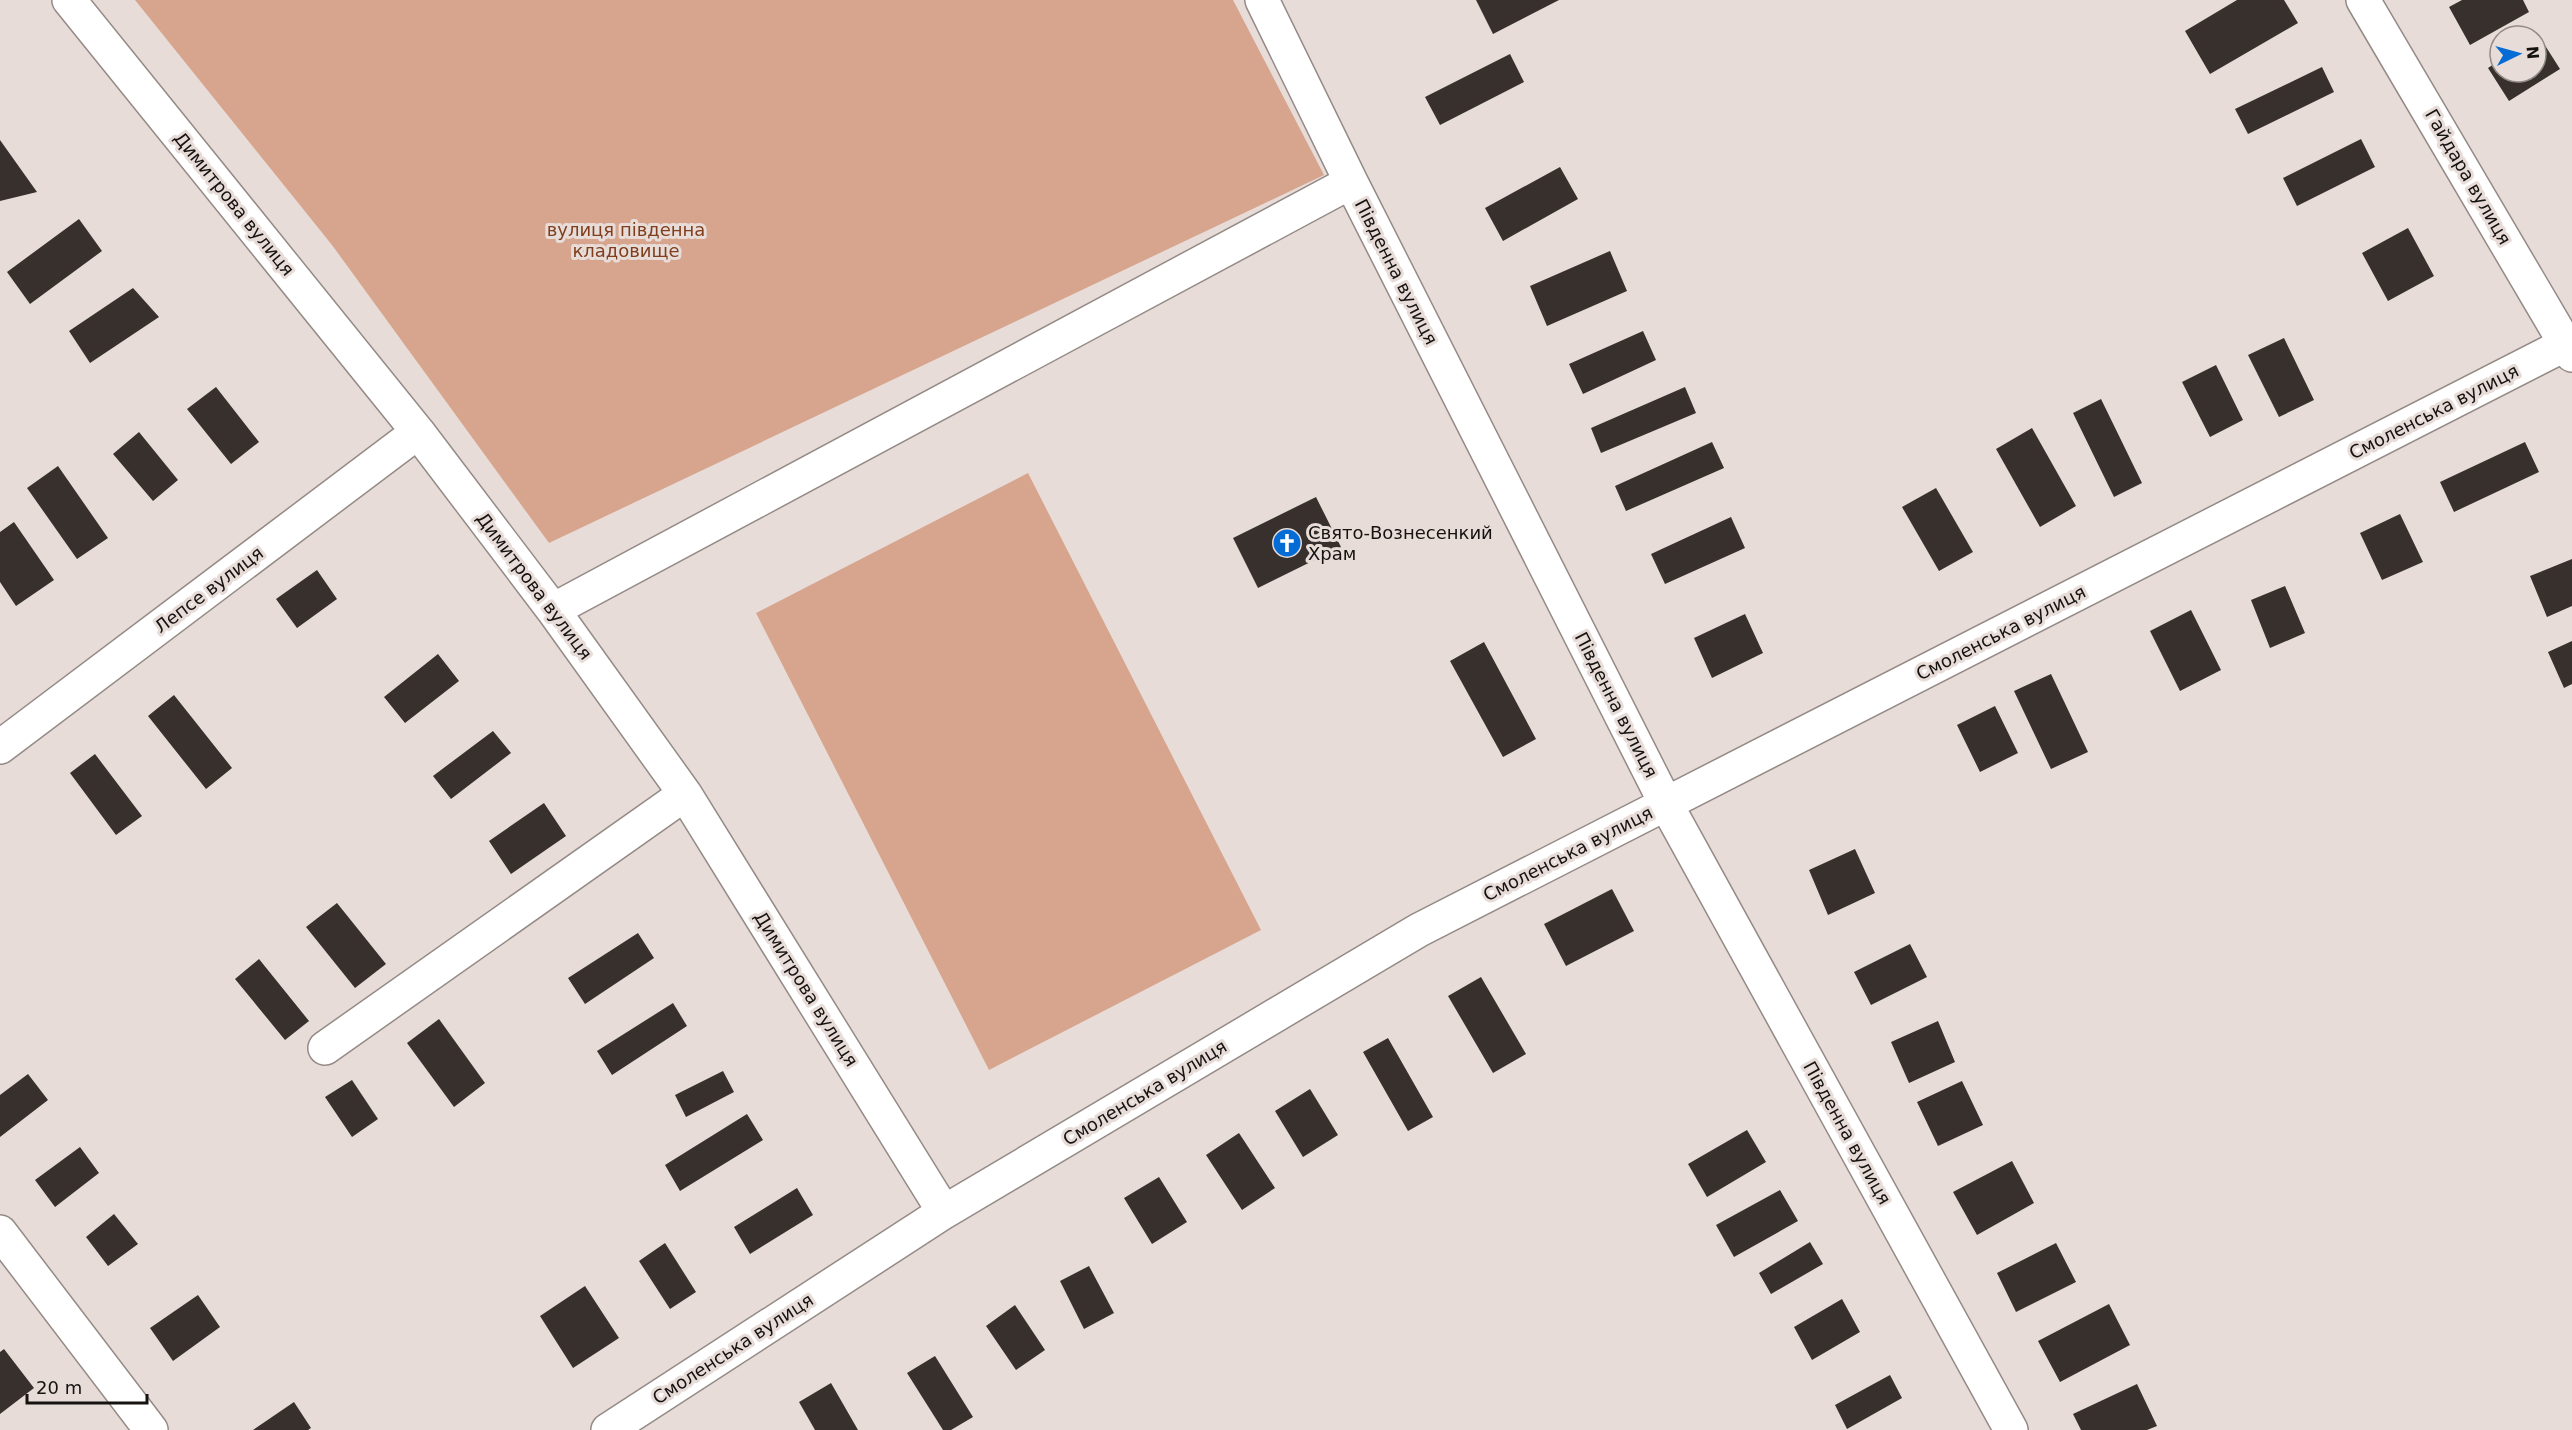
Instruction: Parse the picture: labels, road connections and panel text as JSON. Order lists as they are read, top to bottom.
{
  "streets": {
    "street": [
      "Гайдара вулиця",
      "Димитрова вулиця",
      "Південна вулиця",
      "Смоленська вулиця",
      "Лепсе вулиця"
    ]
  },
  "crossings": [
    ["Гайдара вулиця", "Смоленська вулиця"],
    ["Димитрова вулиця", "Смоленська вулиця"],
    ["Димитрова вулиця", "Лепсе вулиця"],
    ["Південна вулиця", "Смоленська вулиця"]
  ],
  "parks": ["вулиця південна кладовище"],
  "places": {
    "church": ["Свято-Вознесенкий Храм"]
  },
  "scale_bar": "20 m",
  "north": "right"
}
